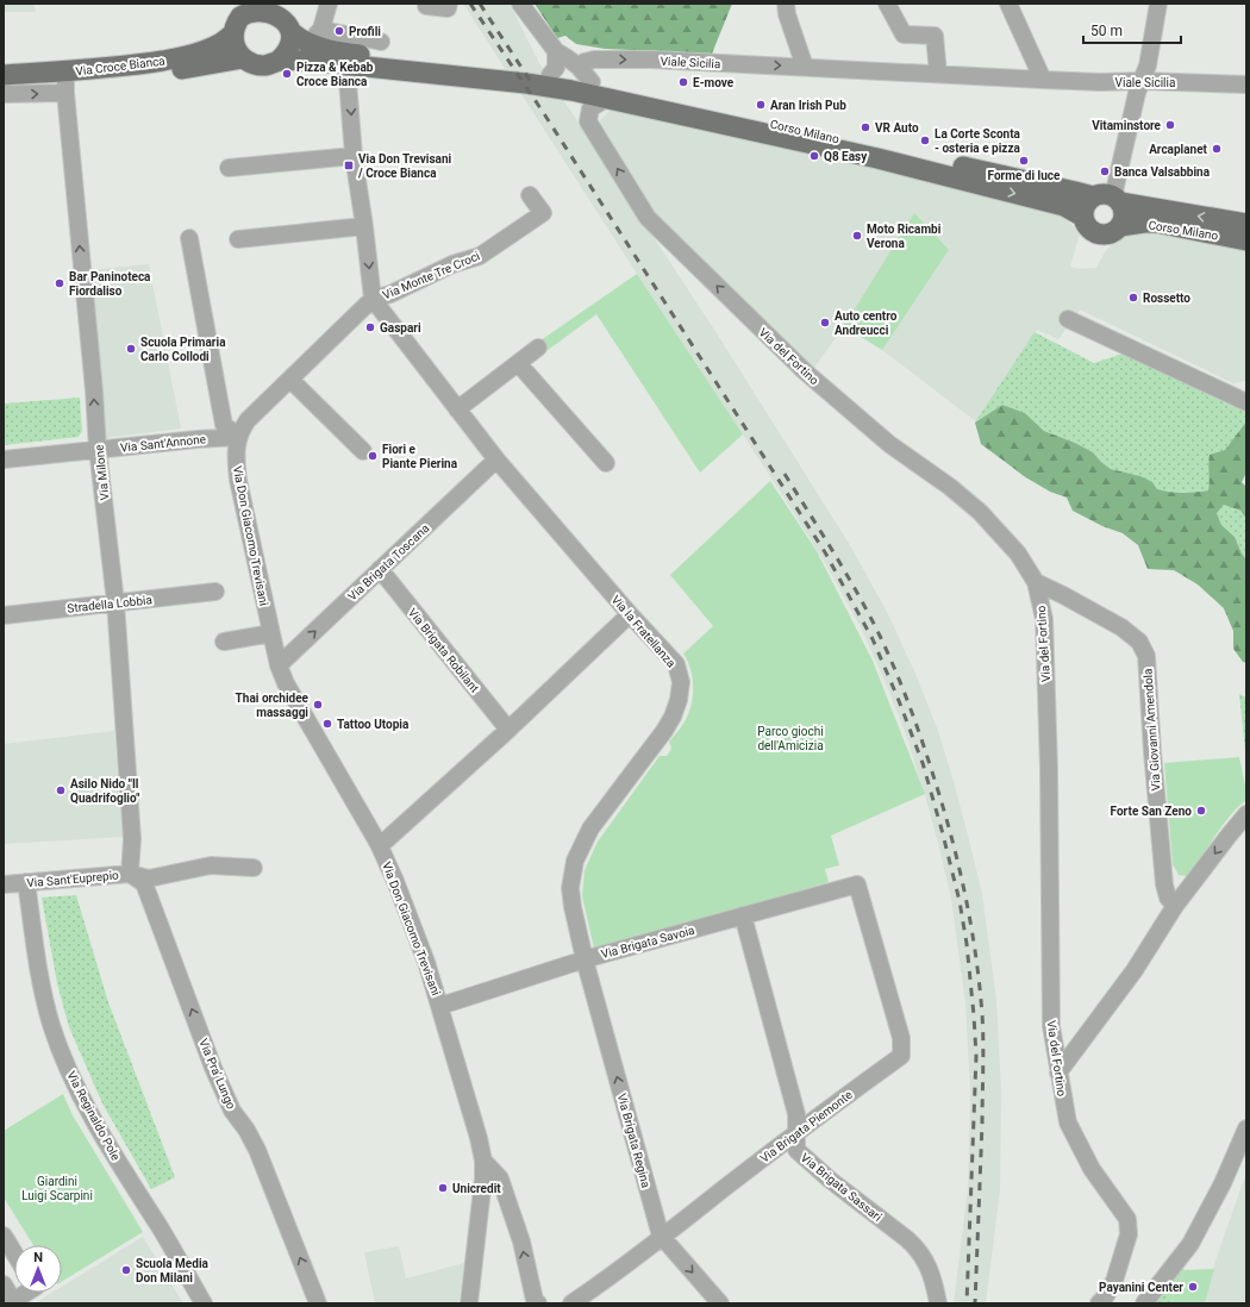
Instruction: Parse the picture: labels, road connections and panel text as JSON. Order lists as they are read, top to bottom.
{
  "streets": {
    "main road": ["Via Croce Bianca", "Corso Milano"],
    "street": [
      "Viale Sicilia",
      "Via Monte Tre Croci",
      "Via del Fortino",
      "Via Sant'Annone",
      "Via Milone",
      "Via Don Giacomo Trevisani",
      "Via Brigata Toscana",
      "Stradella Lobbia",
      "Via la Fratellanza",
      "Via Brigata Robilant",
      "Via Giovanni Amendola",
      "Via Sant'Euprepio",
      "Via Brigata Savoia",
      "Via Pra' Lungo",
      "Via Reginaldo Pole",
      "Via Brigata Piemonte",
      "Via Brigata Regina",
      "Via Brigata Sassari"
    ]
  },
  "crossings": [
    ["Viale Sicilia", "Corso Milano"],
    ["Via Croce Bianca", "Corso Milano"],
    ["Via Croce Bianca", "Via Milone"],
    ["Corso Milano", "Via del Fortino"],
    ["Via Monte Tre Croci", "Via Don Giacomo Trevisani"],
    ["Via Monte Tre Croci", "Via la Fratellanza"],
    ["Via del Fortino", "Via Giovanni Amendola"],
    ["Via Sant'Annone", "Via Milone"],
    ["Via Sant'Annone", "Via Don Giacomo Trevisani"],
    ["Via Milone", "Stradella Lobbia"],
    ["Via Milone", "Via Sant'Euprepio"],
    ["Via Milone", "Via Pra' Lungo"],
    ["Via Don Giacomo Trevisani", "Via Brigata Toscana"],
    ["Via Don Giacomo Trevisani", "Via la Fratellanza"],
    ["Via Don Giacomo Trevisani", "Via Brigata Savoia"],
    ["Via Brigata Toscana", "Via la Fratellanza"],
    ["Via Brigata Toscana", "Via Brigata Robilant"],
    ["Via la Fratellanza", "Via Brigata Savoia"],
    ["Via la Fratellanza", "Via Brigata Regina"],
    ["Via Sant'Euprepio", "Via Pra' Lungo"],
    ["Via Sant'Euprepio", "Via Reginaldo Pole"],
    ["Via Brigata Savoia", "Via Brigata Piemonte"],
    ["Via Brigata Savoia", "Via Brigata Regina"],
    ["Via Brigata Savoia", "Via Brigata Sassari"],
    ["Via Brigata Piemonte", "Via Brigata Regina"],
    ["Via Brigata Piemonte", "Via Brigata Sassari"]
  ],
  "one_way": ["Via del Fortino", "Via Brigata Toscana", "Via Pra' Lungo"],
  "parks": ["Parco giochi dell'Amicizia", "Giardini Luigi Scarpini"],
  "places": {
    "other": [
      "Profili",
      "Pizza & Kebab Croce Bianca",
      "E-move",
      "Aran Irish Pub",
      "Vitaminstore",
      "VR Auto",
      "La Corte Sconta - osteria e pizza",
      "Arcaplanet",
      "Q8 Easy",
      "Forme di luce",
      "Banca Valsabbina",
      "Moto Ricambi Verona",
      "Bar Paninoteca Fiordaliso",
      "Rossetto",
      "Auto centro Andreucci",
      "Gaspari",
      "Scuola Primaria Carlo Collodi",
      "Fiori e Piante Pierina",
      "Thai orchidee massaggi",
      "Tattoo Utopia",
      "Asilo Nido \"Il Quadrifoglio\"",
      "Forte San Zeno",
      "Unicredit",
      "Scuola Media Don Milani",
      "Payanini Center"
    ],
    "transit": ["Via Don Trevisani / Croce Bianca"]
  },
  "scale_bar": "50 m",
  "north": "top"
}
